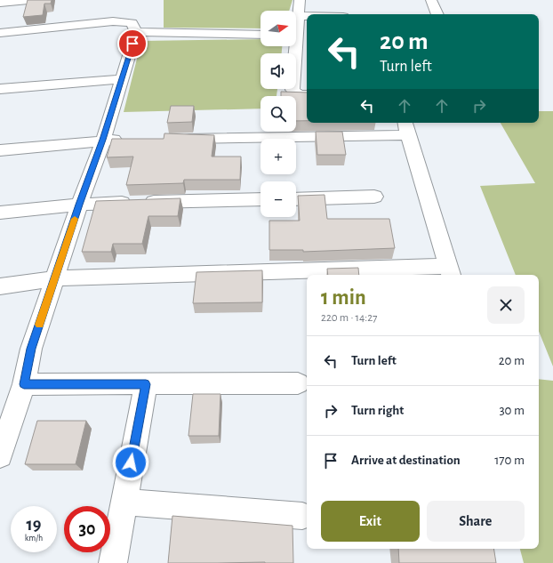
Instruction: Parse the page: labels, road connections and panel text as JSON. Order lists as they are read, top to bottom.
{
  "north": "right",
  "page": {
    "map_buttons": ["+", "−"],
    "turn": ["20 m", "Turn left"],
    "heading": ["1 min", "220 m · 14:27"],
    "list": [
      {
        "name": "Turn left",
        "value": "20 m"
      },
      {
        "name": "Turn right",
        "value": "30 m"
      },
      {
        "name": "Arrive at destination",
        "value": "170 m"
      }
    ],
    "buttons": ["Exit", "Share"],
    "speed": "19 km/h",
    "limit": "30"
  }
}
